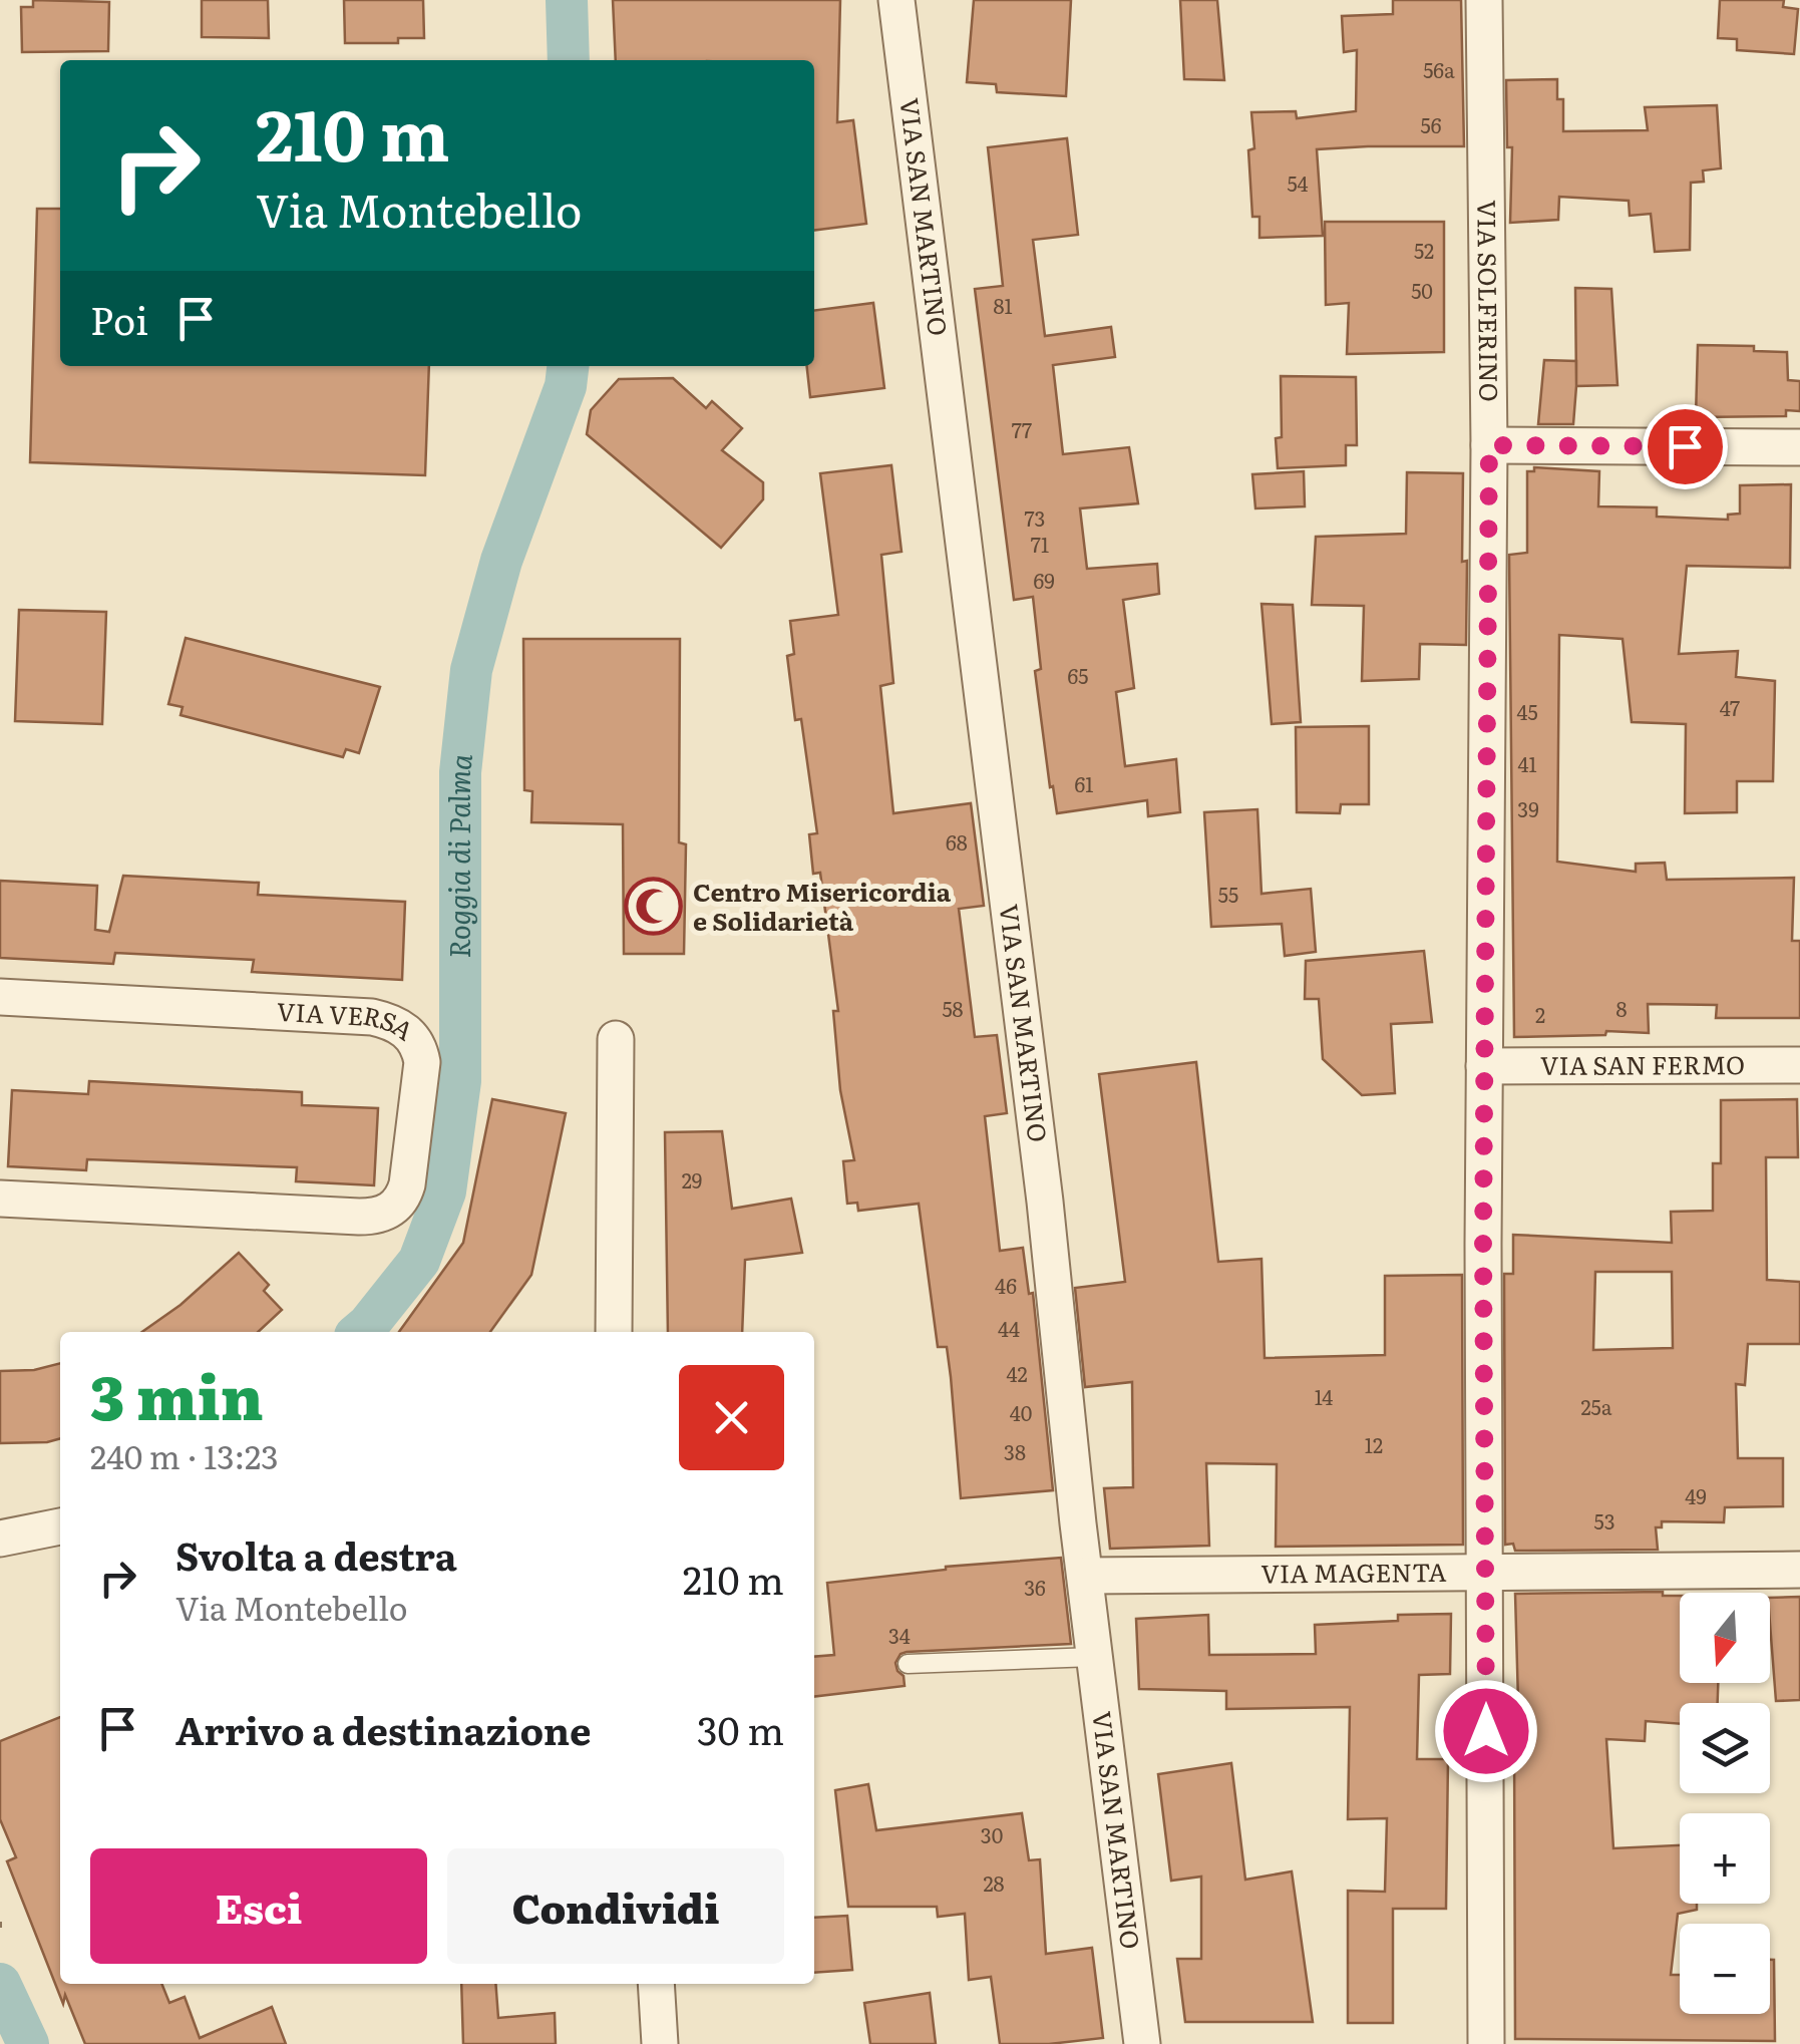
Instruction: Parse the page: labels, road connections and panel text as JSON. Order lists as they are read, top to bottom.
{
  "streets": {
    "street": [
      "VIA SAN MARTINO",
      "VIA SOLFERINO",
      "VIA VERSA",
      "VIA SAN FERMO",
      "VIA MAGENTA"
    ]
  },
  "crossings": [
    ["VIA SAN MARTINO", "VIA MAGENTA"],
    ["VIA SOLFERINO", "VIA SAN FERMO"],
    ["VIA SOLFERINO", "VIA MAGENTA"]
  ],
  "water": ["Roggia di Palma"],
  "places": {
    "mosque": ["Centro Misericordia e Solidarietà"]
  },
  "house_numbers": [
    "56a",
    "56",
    "54",
    "52",
    "50",
    "81",
    "77",
    "73",
    "71",
    "69",
    "65",
    "47",
    "45",
    "41",
    "61",
    "39",
    "68",
    "55",
    "58",
    "8",
    "2",
    "29",
    "46",
    "44",
    "42",
    "14",
    "25a",
    "40",
    "12",
    "38",
    "49",
    "53",
    "36",
    "34",
    "30",
    "28"
  ],
  "north": "bottom",
  "page": {
    "turn": ["210 m", "Via Montebello"],
    "then": "Poi",
    "heading": ["3 min", "240 m · 13:23"],
    "list": [
      {
        "name": "Svolta a destra",
        "note": "Via Montebello",
        "value": "210 m"
      },
      {
        "name": "Arrivo a destinazione",
        "value": "30 m"
      }
    ],
    "map_buttons": ["+", "−"],
    "buttons": ["Esci", "Condividi"]
  }
}
